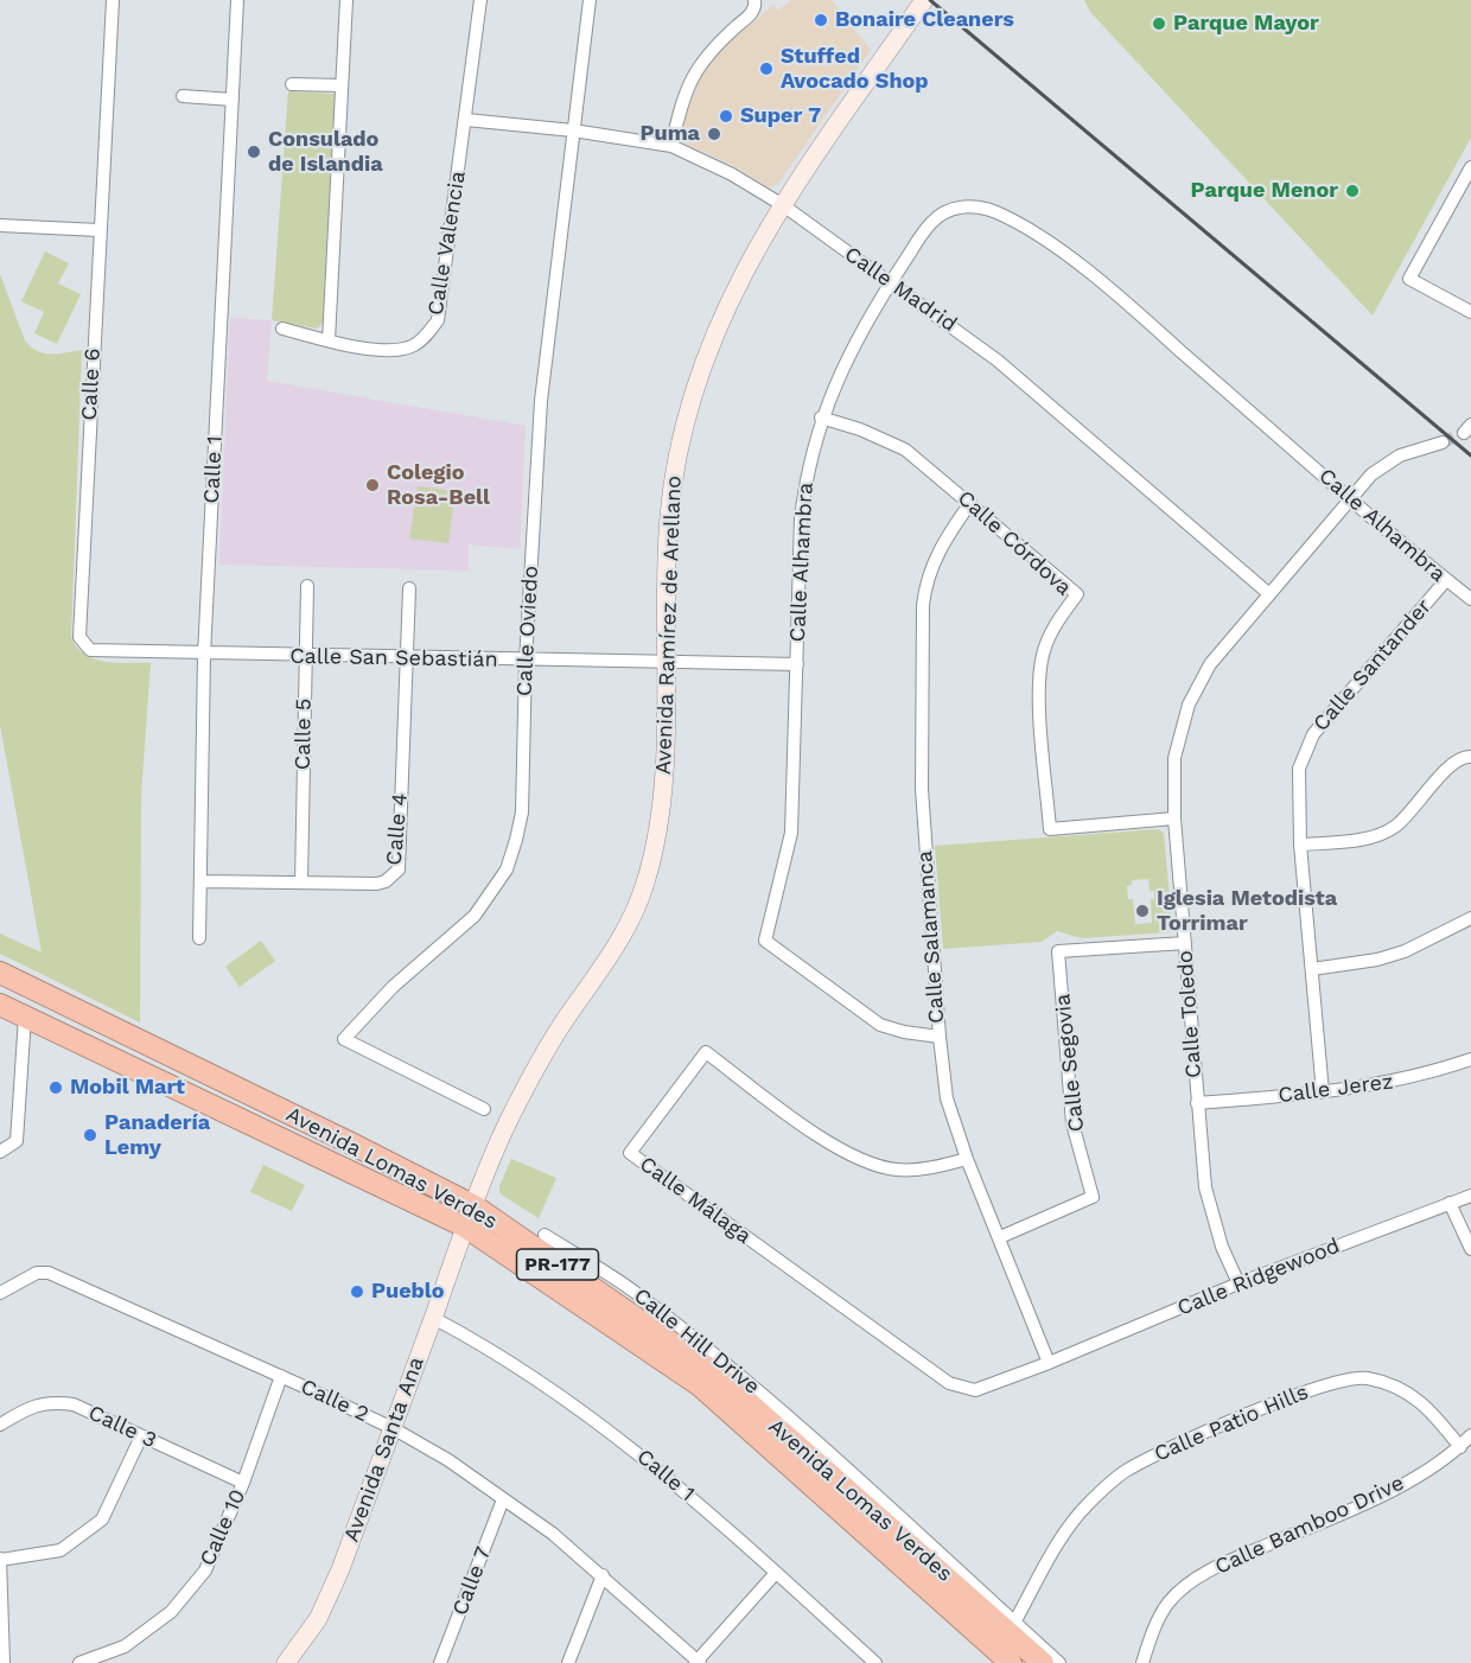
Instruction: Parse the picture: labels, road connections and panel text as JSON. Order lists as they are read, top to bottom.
{
  "streets": {
    "highway": ["Avenida Lomas Verdes", "PR-177"],
    "street": [
      "Calle Valencia",
      "Calle Madrid",
      "Calle 6",
      "Calle 1",
      "Calle Alhambra",
      "Calle Córdova",
      "Avenida Ramírez de Arellano",
      "Calle Oviedo",
      "Calle San Sebastián",
      "Calle Santander",
      "Calle 5",
      "Calle 4",
      "Calle Salamanca",
      "Calle Toledo",
      "Calle Segovia",
      "Calle Jerez",
      "Calle Málaga",
      "Calle Ridgewood",
      "Calle Hill Drive",
      "Calle 2",
      "Calle Patio Hills",
      "Calle 3",
      "Avenida Santa Ana",
      "Calle Bamboo Drive",
      "Calle 10",
      "Calle 7"
    ]
  },
  "crossings": [
    ["Calle Valencia", "Calle Madrid"],
    ["Calle Madrid", "Calle Alhambra"],
    ["Calle Madrid", "Avenida Ramírez de Arellano"],
    ["Calle Madrid", "Calle Oviedo"],
    ["Calle Madrid", "Calle Toledo"],
    ["Calle 6", "Calle 1"],
    ["Calle 6", "Calle San Sebastián"],
    ["Calle 1", "Calle San Sebastián"],
    ["Calle 1", "Calle 4"],
    ["Calle 1", "Avenida Santa Ana"],
    ["Calle Alhambra", "Calle Córdova"],
    ["Calle Alhambra", "Calle San Sebastián"],
    ["Calle Alhambra", "Calle Santander"],
    ["Calle Alhambra", "Calle Salamanca"],
    ["Calle Alhambra", "Calle Toledo"],
    ["Calle Córdova", "Calle Salamanca"],
    ["Calle Córdova", "Calle Toledo"],
    ["Avenida Ramírez de Arellano", "Calle San Sebastián"],
    ["Avenida Ramírez de Arellano", "Avenida Lomas Verdes"],
    ["Avenida Ramírez de Arellano", "Avenida Santa Ana"],
    ["Calle Oviedo", "Calle San Sebastián"],
    ["Calle San Sebastián", "Calle 5"],
    ["Calle San Sebastián", "Calle 4"],
    ["Calle Santander", "Calle Jerez"],
    ["Calle 5", "Calle 4"],
    ["Calle Salamanca", "Calle Segovia"],
    ["Calle Salamanca", "Calle Málaga"],
    ["Calle Salamanca", "Calle Ridgewood"],
    ["Calle Toledo", "Calle Segovia"],
    ["Calle Toledo", "Calle Jerez"],
    ["Calle Toledo", "Calle Ridgewood"],
    ["Avenida Lomas Verdes", "Avenida Santa Ana"],
    ["Calle Málaga", "Calle Ridgewood"],
    ["Calle Hill Drive", "Calle Patio Hills"],
    ["Calle 2", "Avenida Santa Ana"],
    ["Calle 2", "Calle 10"],
    ["Calle 2", "Calle 7"],
    ["Calle Patio Hills", "Calle Bamboo Drive"],
    ["Calle 3", "Calle 10"]
  ],
  "places": [
    "Bonaire Cleaners",
    "Parque Mayor",
    "Stuffed Avocado Shop",
    "Super 7",
    "Puma",
    "Consulado de Islandia",
    "Parque Menor",
    "Colegio Rosa-Bell",
    "Iglesia Metodista Torrimar",
    "Mobil Mart",
    "Panadería Lemy",
    "Pueblo"
  ]
}
